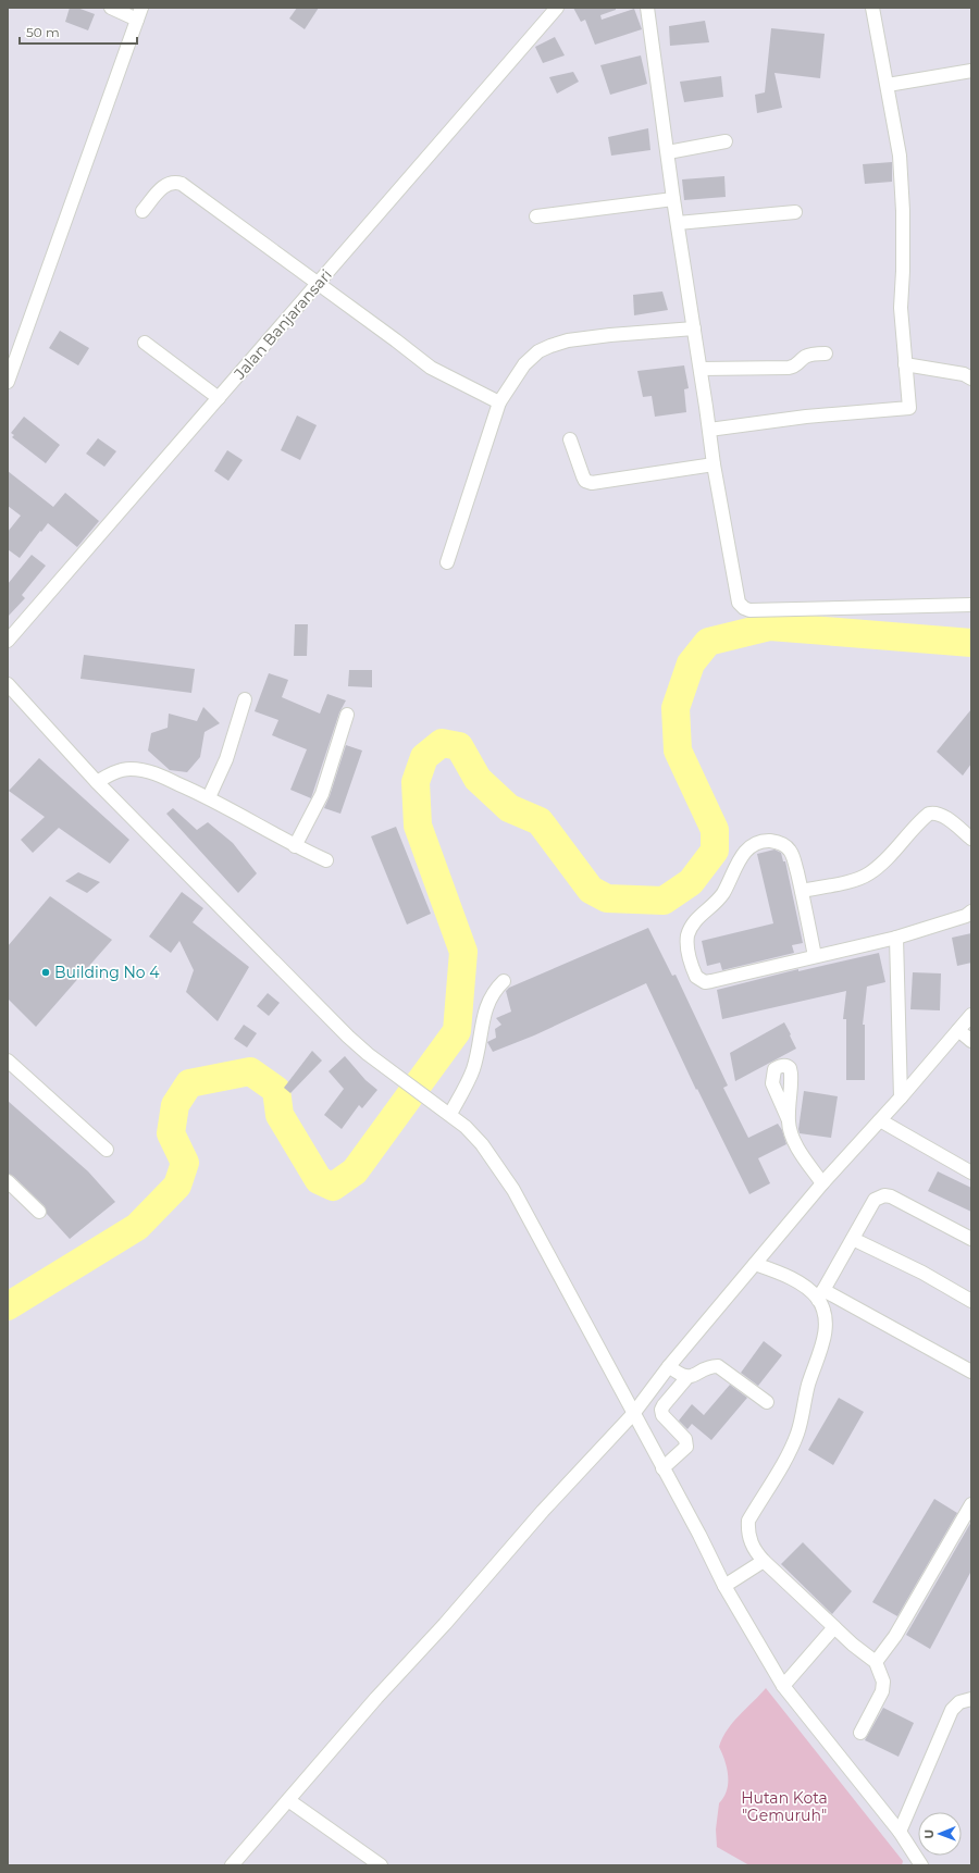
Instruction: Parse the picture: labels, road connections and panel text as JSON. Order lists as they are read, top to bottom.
{
  "streets": {
    "street": ["Jalan Banjaransari"]
  },
  "parks": ["Hutan Kota \"Gemuruh\""],
  "places": ["Building No 4"],
  "scale_bar": "50 m",
  "north": "left"
}
